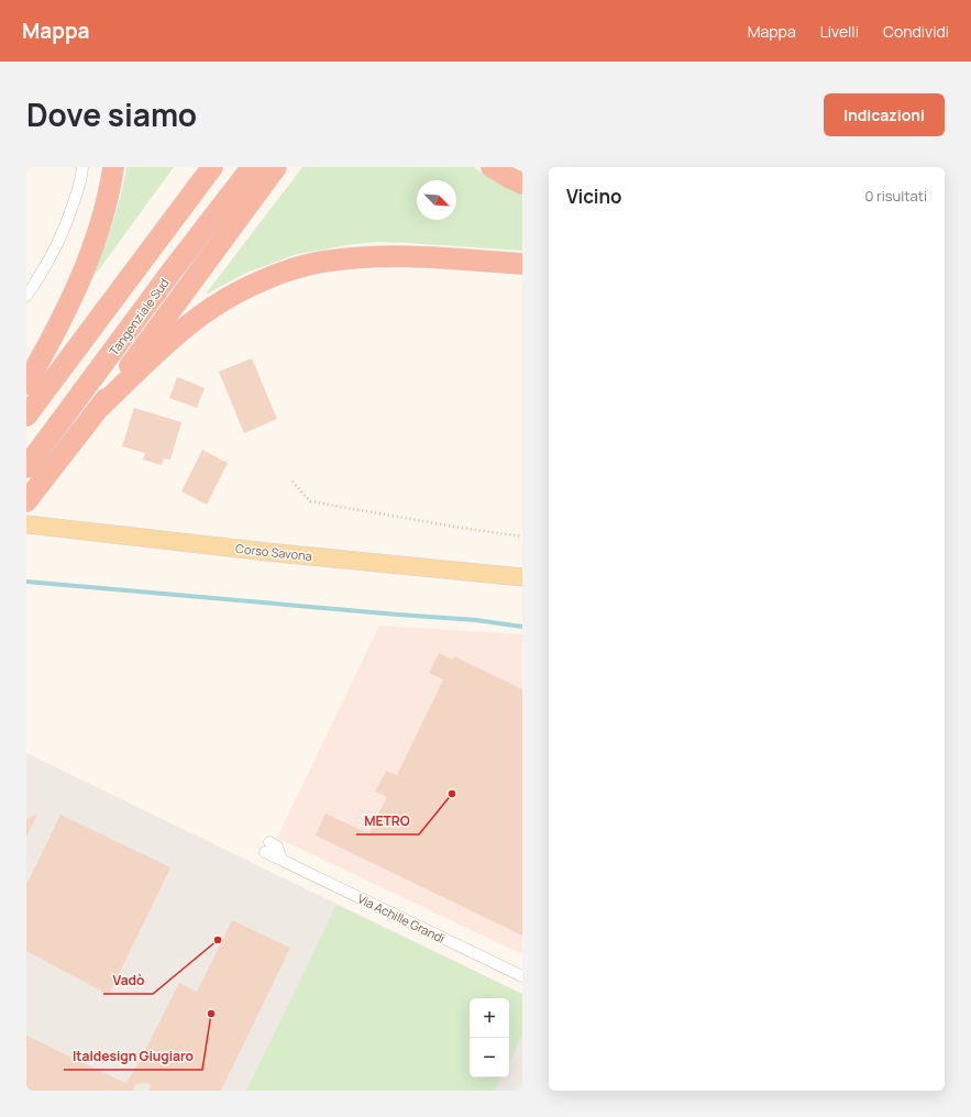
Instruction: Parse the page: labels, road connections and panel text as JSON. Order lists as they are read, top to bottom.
{
  "streets": {
    "highway": ["Tangenziale Sud"],
    "main road": ["Corso Savona"],
    "street": ["Via Achille Grandi"]
  },
  "places": ["METRO", "Vadò", "Italdesign Giugiaro"],
  "north": "bottom right",
  "page": {
    "header": "Mappa",
    "nav": ["Mappa", "Livelli", "Condividi"],
    "title": "Dove siamo",
    "buttons": "Indicazioni",
    "heading": ["Vicino", "0 risultati"],
    "map_buttons": ["+", "−"]
  }
}
